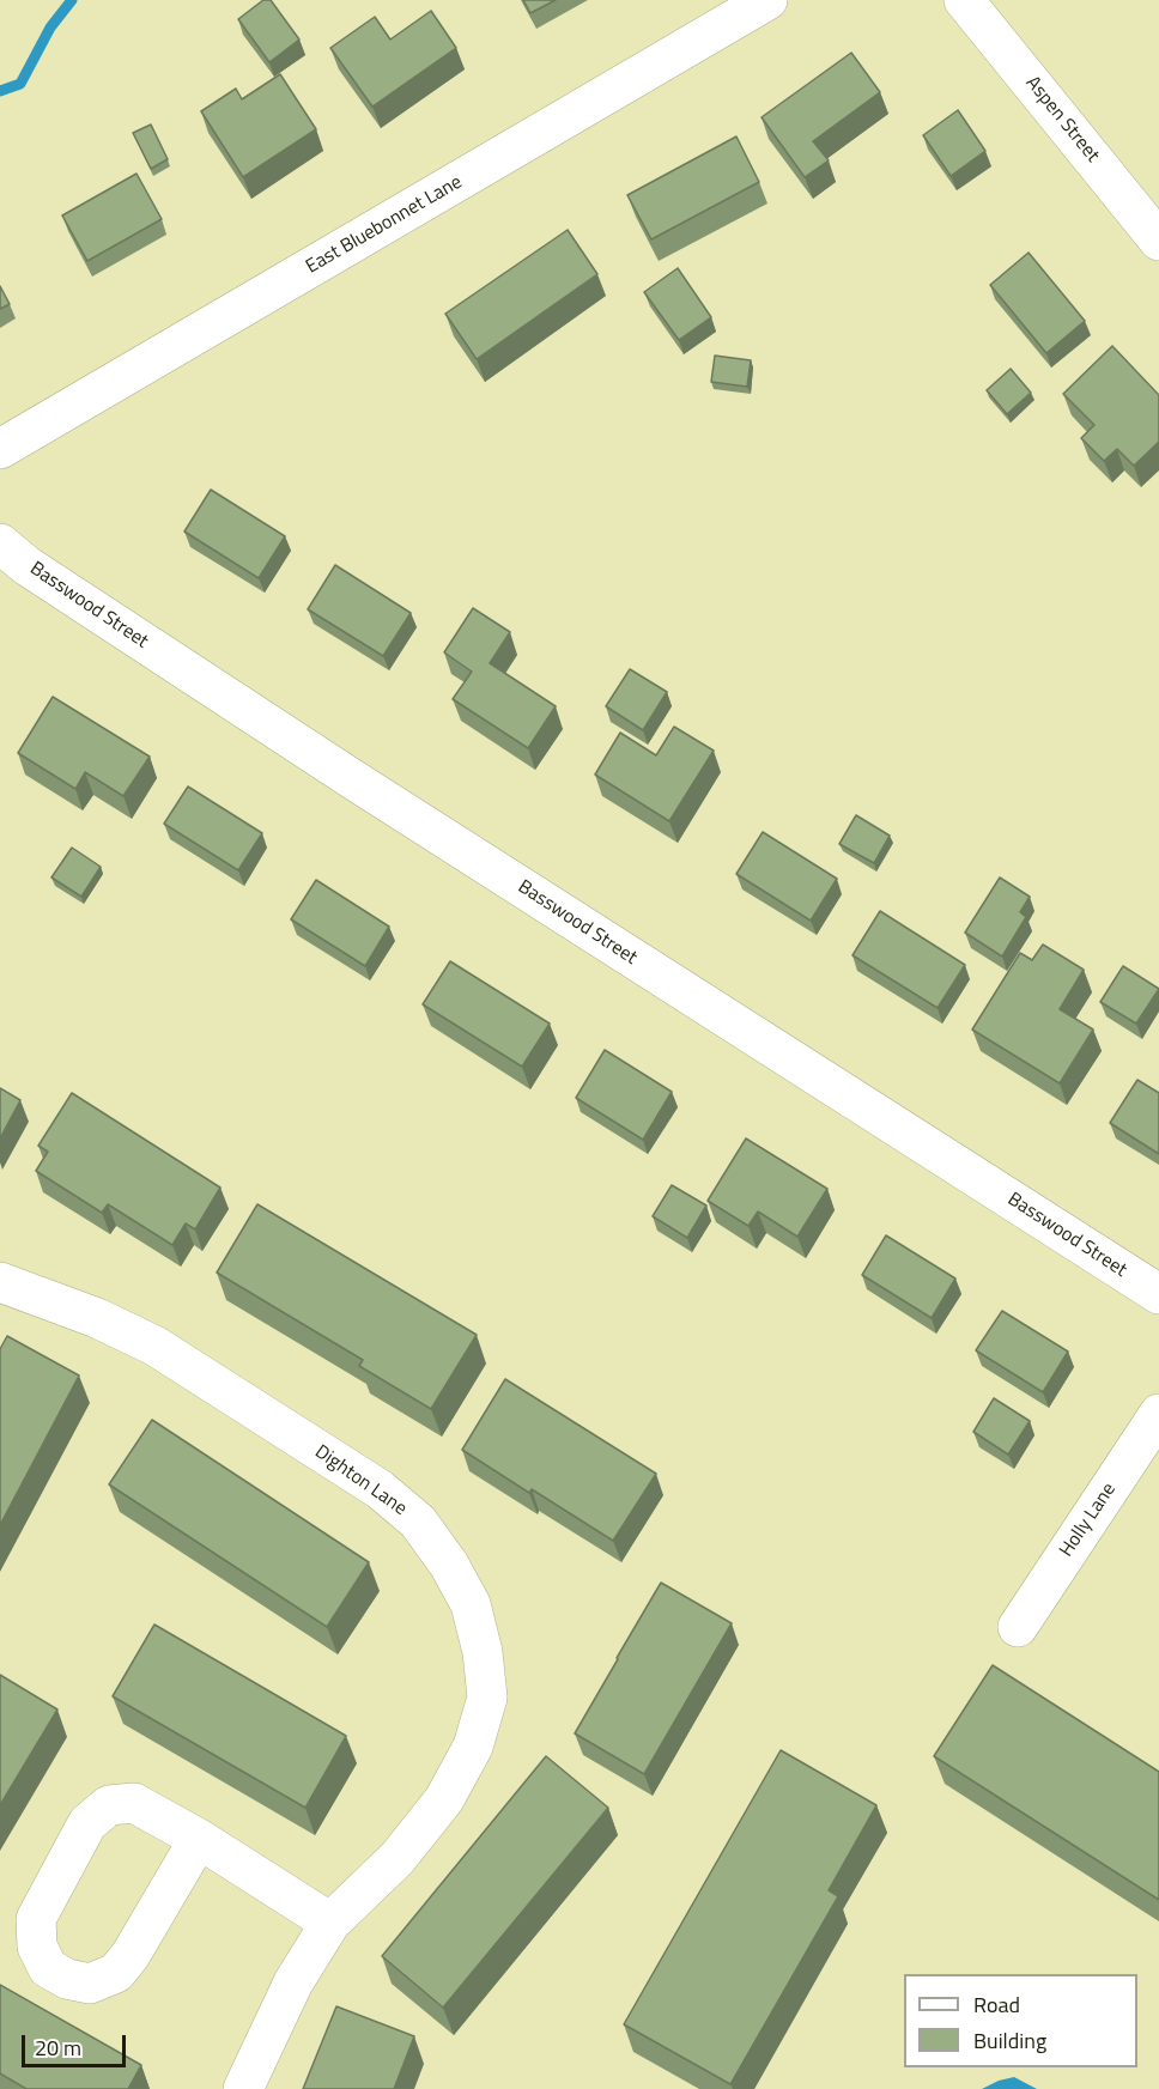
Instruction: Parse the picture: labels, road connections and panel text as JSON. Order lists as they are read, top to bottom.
{
  "streets": {
    "street": [
      "Aspen Street",
      "East Bluebonnet Lane",
      "Basswood Street",
      "Dighton Lane",
      "Holly Lane"
    ]
  },
  "legend": ["Road", "Building"],
  "scale_bar": "20 m"
}
